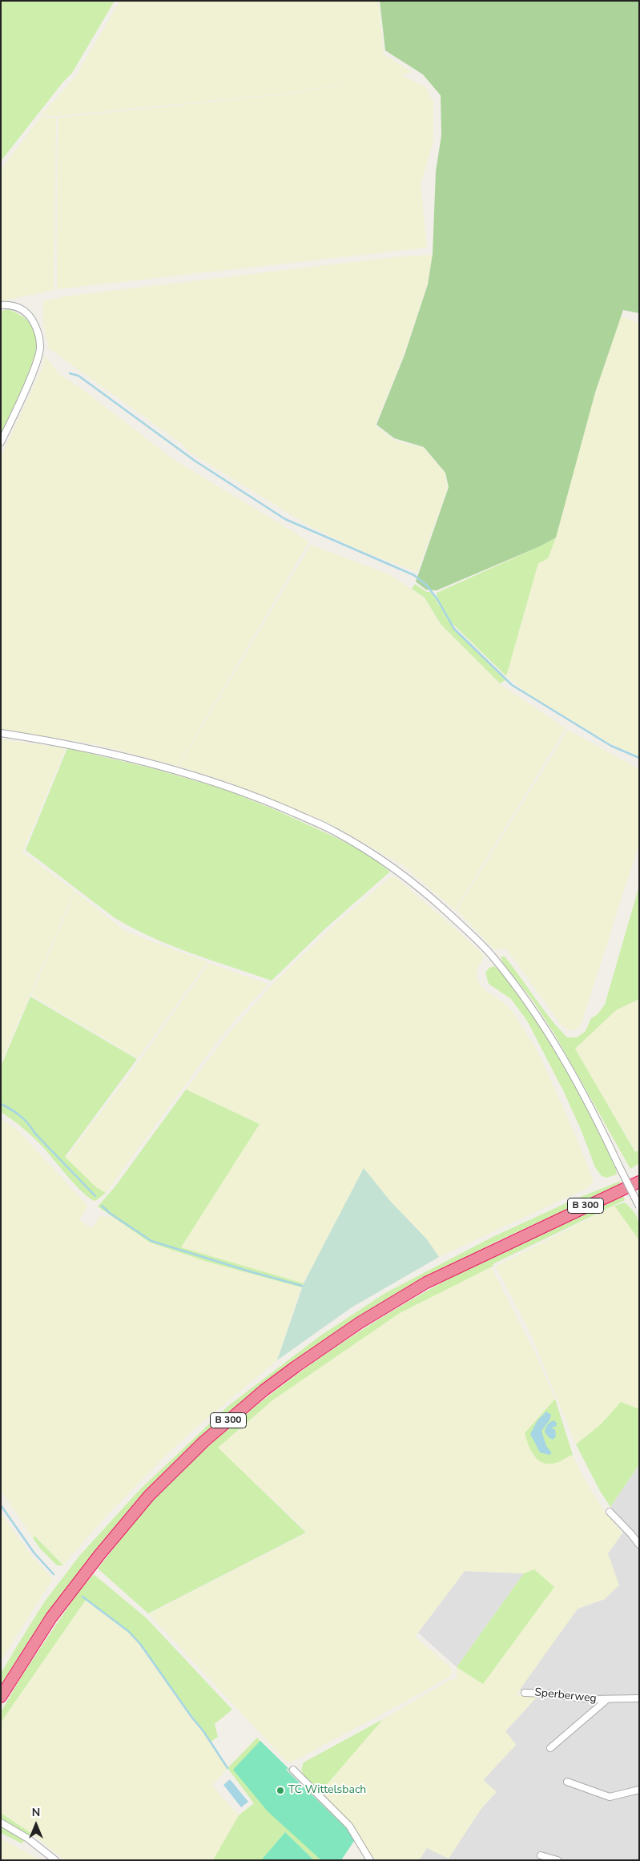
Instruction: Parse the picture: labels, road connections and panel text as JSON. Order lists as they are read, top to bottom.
{
  "streets": {
    "highway": ["B 300"],
    "street": ["Sperberweg"]
  },
  "places": ["TC Wittelsbach"],
  "north": "top"
}
